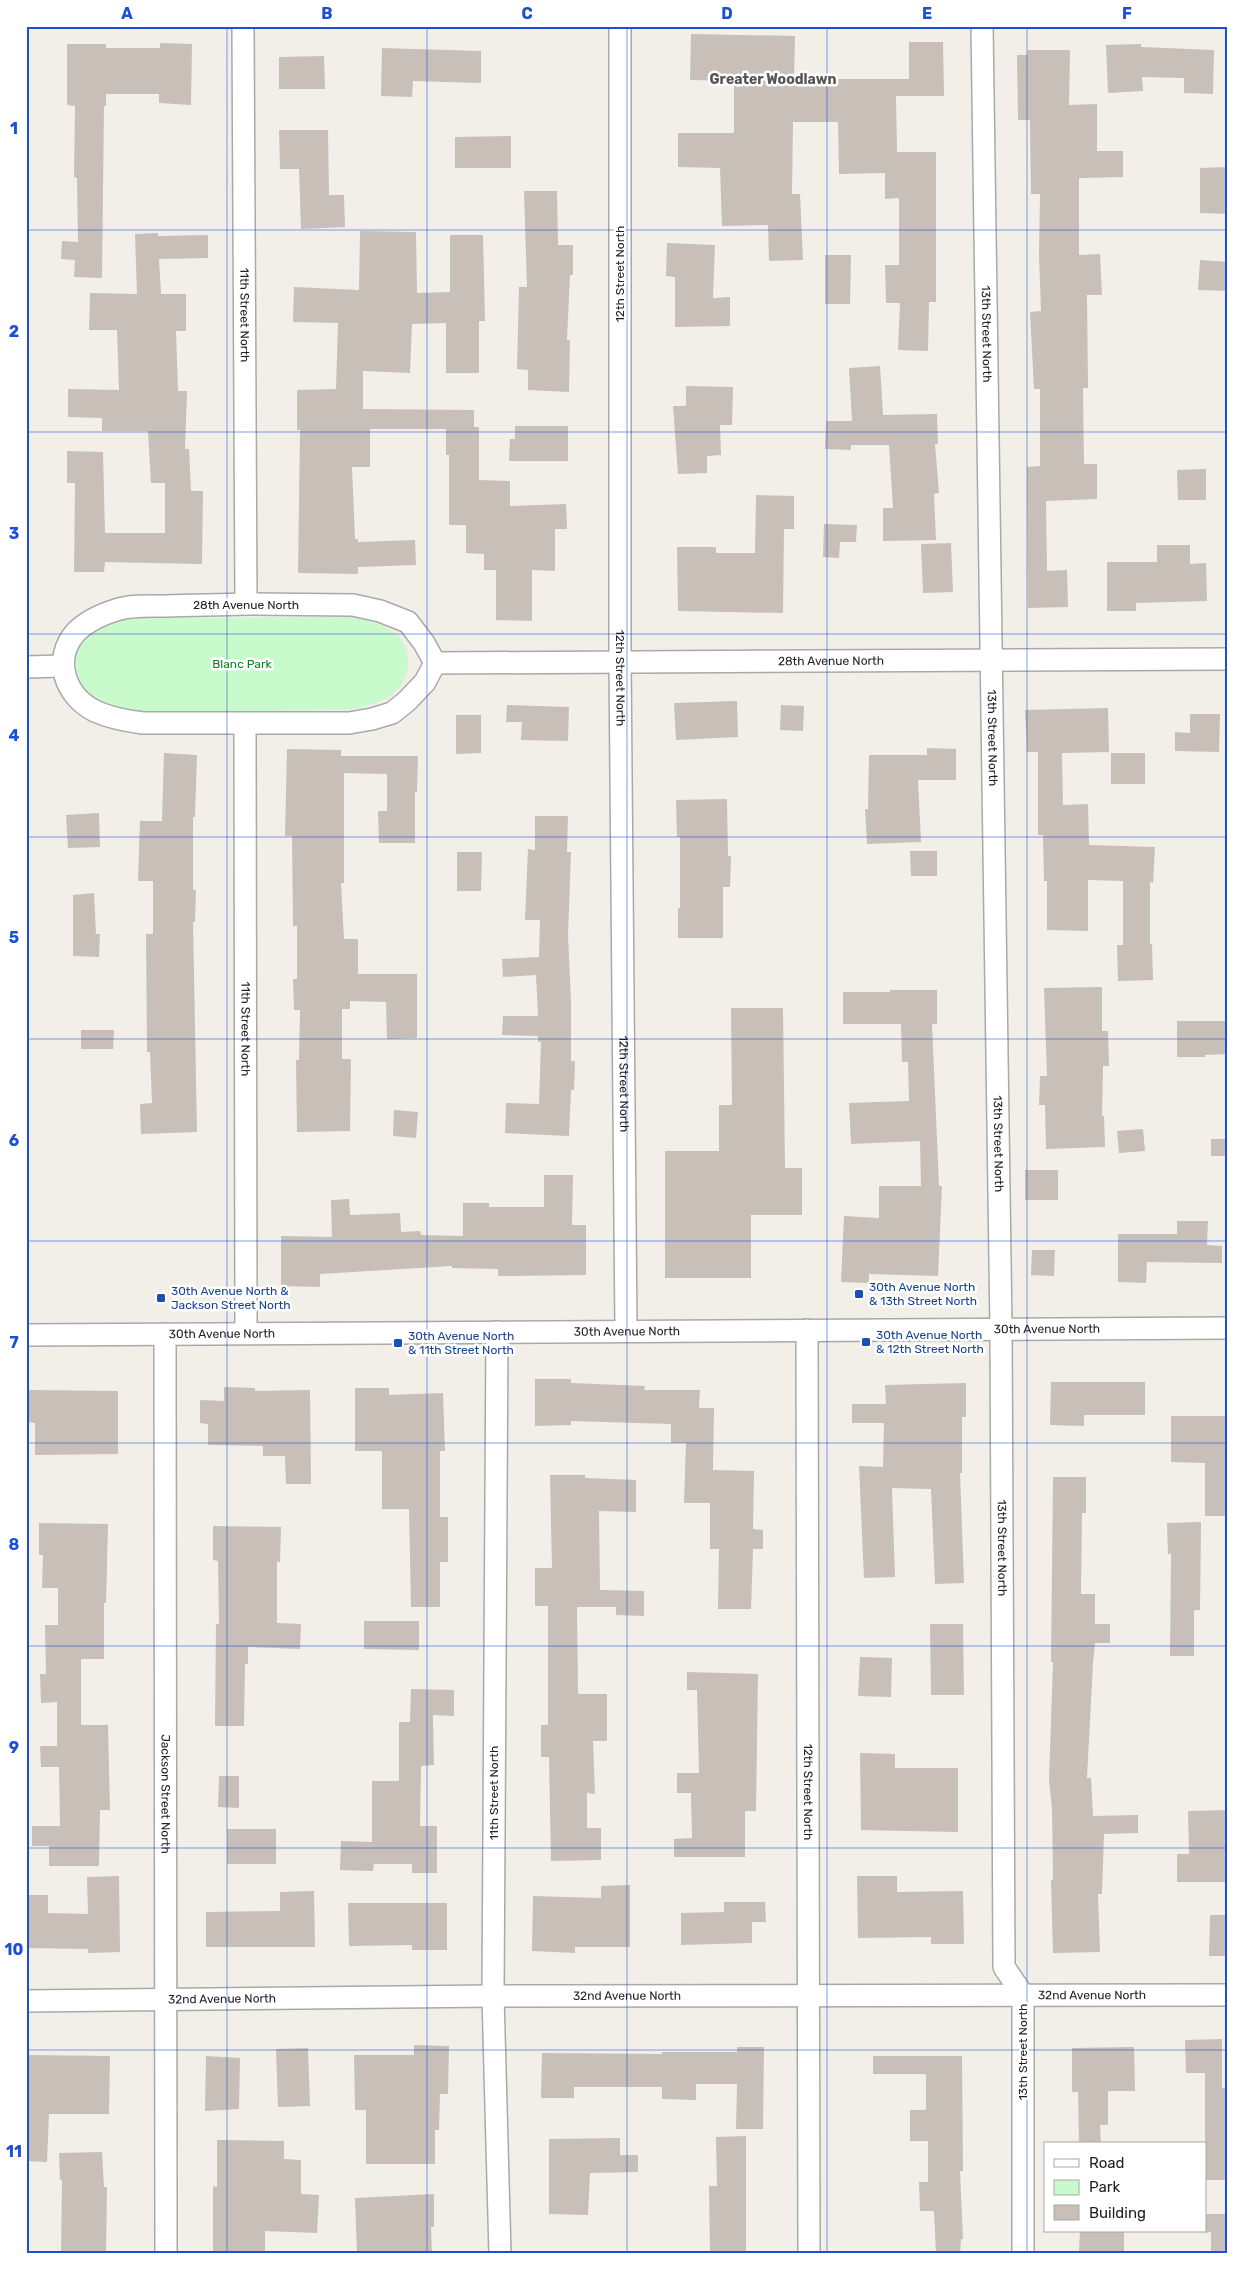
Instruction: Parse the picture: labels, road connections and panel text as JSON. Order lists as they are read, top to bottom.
{
  "streets": {
    "street": [
      "12th Street North",
      "11th Street North",
      "13th Street North",
      "28th Avenue North",
      "30th Avenue North",
      "Jackson Street North",
      "32nd Avenue North"
    ]
  },
  "crossings": [
    ["12th Street North", "28th Avenue North"],
    ["12th Street North", "30th Avenue North"],
    ["12th Street North", "32nd Avenue North"],
    ["11th Street North", "28th Avenue North"],
    ["11th Street North", "30th Avenue North"],
    ["11th Street North", "32nd Avenue North"],
    ["13th Street North", "28th Avenue North"],
    ["13th Street North", "30th Avenue North"],
    ["13th Street North", "32nd Avenue North"],
    ["30th Avenue North", "Jackson Street North"],
    ["Jackson Street North", "32nd Avenue North"]
  ],
  "districts": ["Greater Woodlawn"],
  "parks": ["Blanc Park"],
  "places": {
    "transit": [
      "30th Avenue North & 13th Street North",
      "30th Avenue North & Jackson Street North",
      "30th Avenue North & 12th Street North",
      "30th Avenue North & 11th Street North"
    ]
  },
  "legend": ["Road", "Park", "Building"],
  "grid": {
    "columns": [
      "A",
      "B",
      "C",
      "D",
      "E",
      "F"
    ],
    "rows": [
      "1",
      "2",
      "3",
      "4",
      "5",
      "6",
      "7",
      "8",
      "9",
      "10",
      "11"
    ]
  }
}
